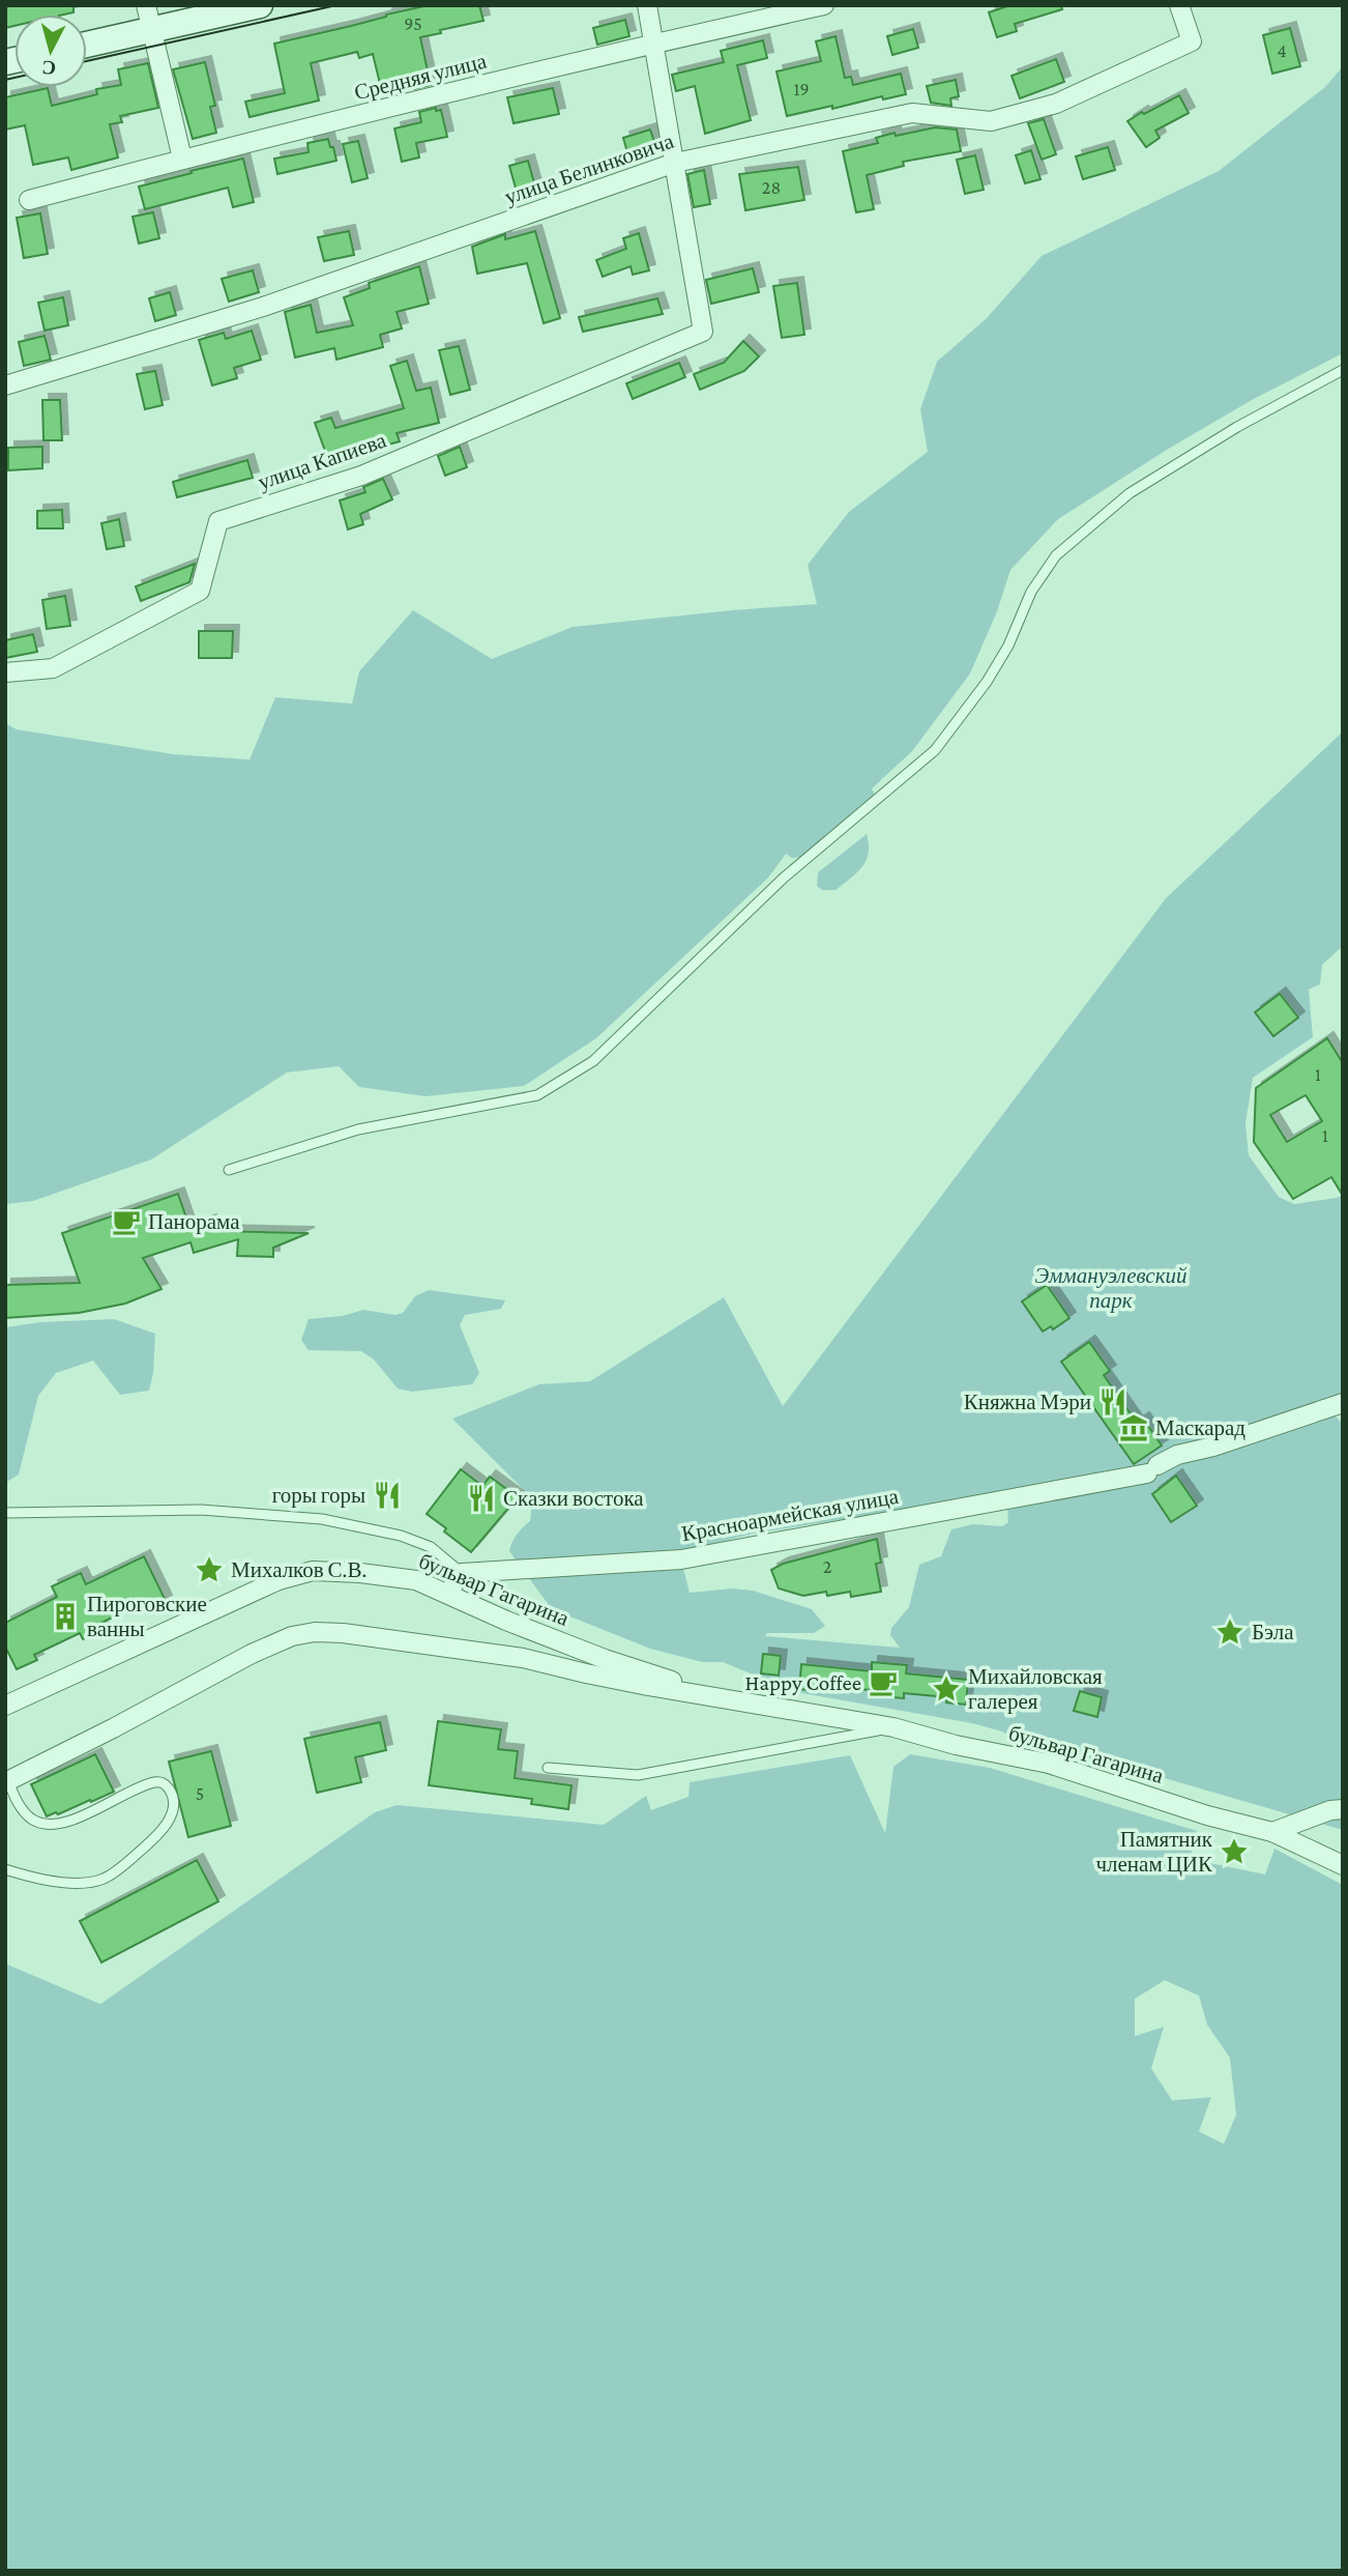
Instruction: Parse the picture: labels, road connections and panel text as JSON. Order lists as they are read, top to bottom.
{
  "streets": {
    "street": [
      "Средняя улица",
      "улица Белинковича",
      "улица Капиева",
      "Красноармейская улица",
      "бульвар Гагарина"
    ]
  },
  "crossings": [
    ["улица Белинковича", "улица Капиева"]
  ],
  "parks": ["Эммануэлевский парк"],
  "places": {
    "cafe": ["Панорама", "Happy Coffee"],
    "restaurant": ["Княжна Мэри", "горы горы", "Сказки востока"],
    "museum": ["Маскарад"],
    "place": [
      "Михалков С.В.",
      "Бэла",
      "Михайловская галерея",
      "Памятник членам ЦИК"
    ],
    "building": ["Пироговские ванны"]
  },
  "house_numbers": [
    "95",
    "4",
    "19",
    "28",
    "1",
    "1",
    "2",
    "5"
  ],
  "north": "bottom"
}
